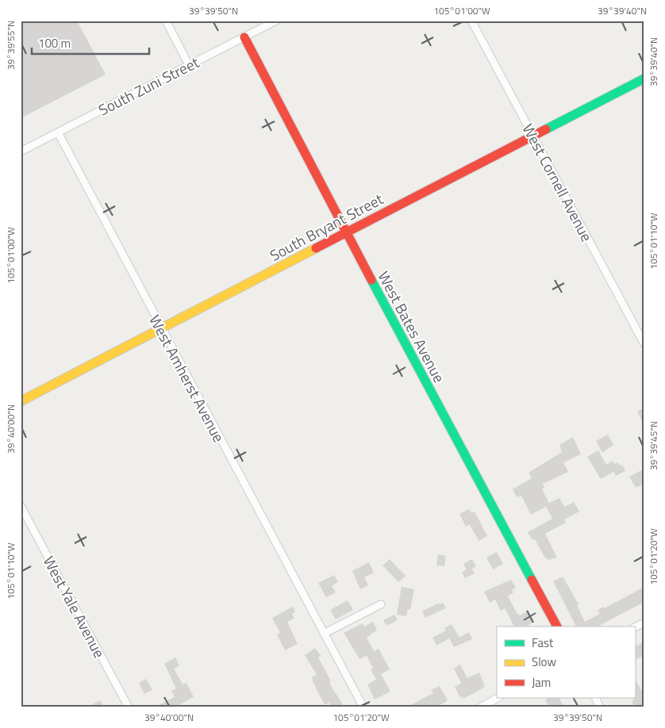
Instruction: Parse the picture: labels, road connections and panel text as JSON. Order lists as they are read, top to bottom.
{
  "streets": {
    "street": [
      "South Zuni Street",
      "West Cornell Avenue",
      "South Bryant Street",
      "West Bates Avenue",
      "West Amherst Avenue",
      "West Yale Avenue"
    ]
  },
  "crossings": [
    ["South Zuni Street", "West Bates Avenue"],
    ["South Zuni Street", "West Amherst Avenue"],
    ["West Cornell Avenue", "South Bryant Street"],
    ["South Bryant Street", "West Bates Avenue"],
    ["South Bryant Street", "West Amherst Avenue"]
  ],
  "legend": ["Fast", "Slow", "Jam"],
  "scale_bar": "100 m",
  "coordinates": [
    "39°39'50\"N",
    "105°01'00\"W",
    "39°39'40\"N",
    "39°39'55\"N",
    "105°01'10\"W",
    "39°40'00\"N",
    "39°39'45\"N",
    "105°01'20\"W"
  ]
}
